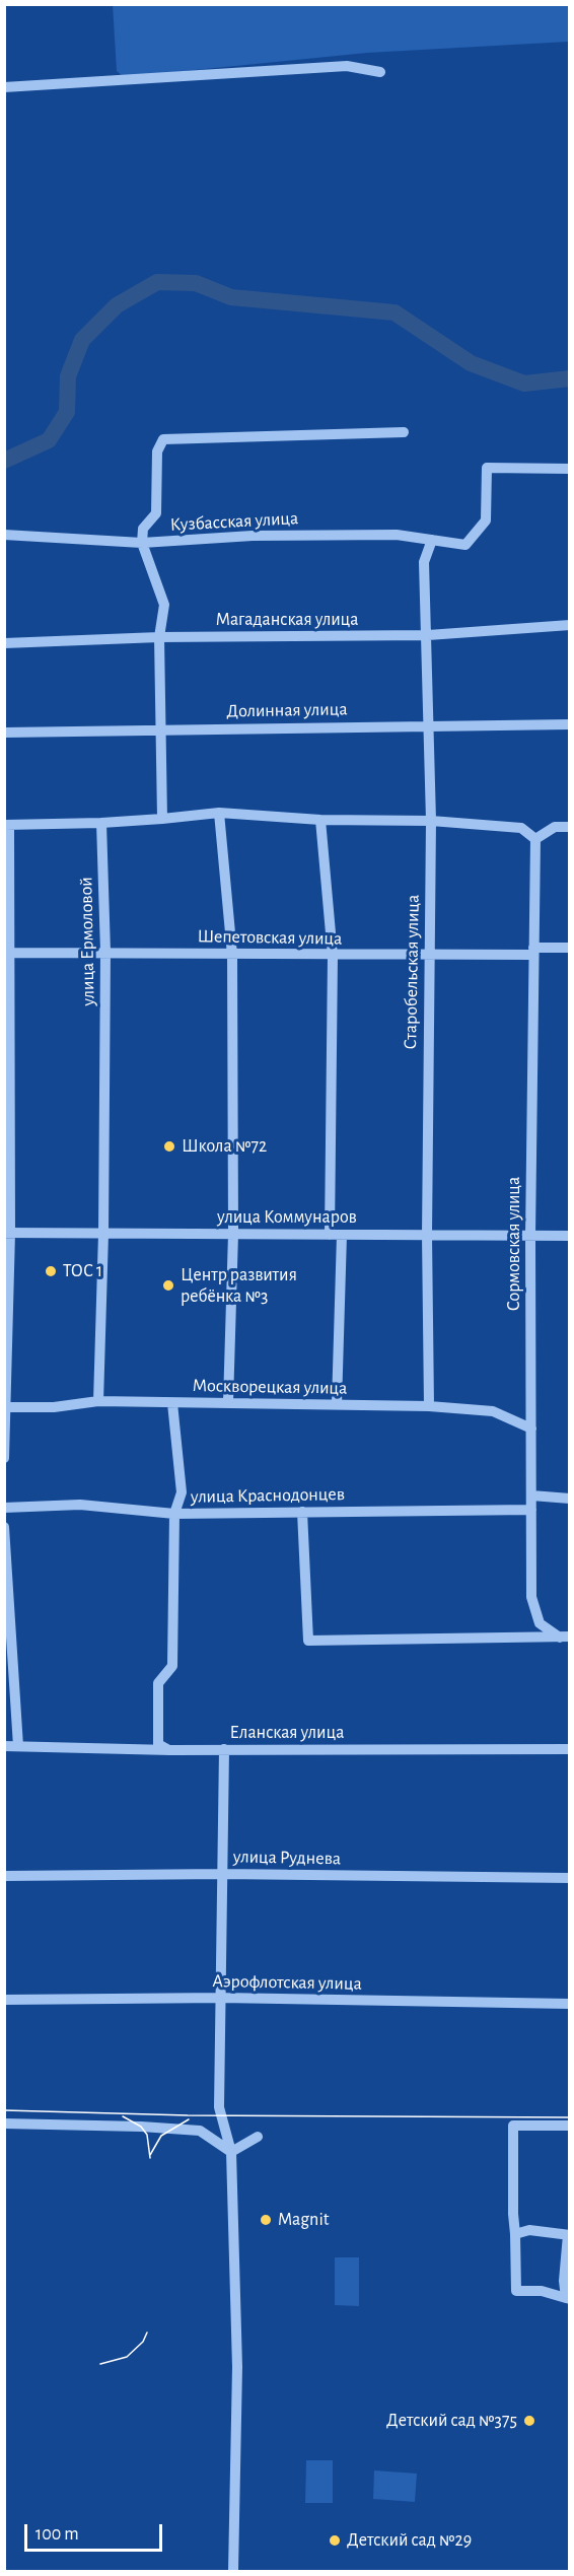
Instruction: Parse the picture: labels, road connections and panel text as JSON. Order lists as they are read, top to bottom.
{
  "streets": {
    "street": [
      "Кузбасская улица",
      "Магаданская улица",
      "Долинная улица",
      "Шепетовская улица",
      "улица Ермоловой",
      "Старобельская улица",
      "улица Коммунаров",
      "Сормовская улица",
      "Москворецкая улица",
      "улица Краснодонцев",
      "Еланская улица",
      "улица Руднева",
      "Аэрофлотская улица"
    ]
  },
  "crossings": [
    ["Кузбасская улица", "Старобельская улица"],
    ["Магаданская улица", "Старобельская улица"],
    ["Долинная улица", "Старобельская улица"],
    ["Шепетовская улица", "улица Ермоловой"],
    ["Шепетовская улица", "Старобельская улица"],
    ["Шепетовская улица", "Сормовская улица"],
    ["улица Ермоловой", "улица Коммунаров"],
    ["улица Ермоловой", "Москворецкая улица"],
    ["Старобельская улица", "улица Коммунаров"],
    ["Старобельская улица", "Москворецкая улица"],
    ["улица Коммунаров", "Сормовская улица"],
    ["Сормовская улица", "Москворецкая улица"],
    ["Сормовская улица", "улица Краснодонцев"]
  ],
  "places": [
    "Школа №72",
    "ТОС 1",
    "Центр развития ребёнка №3",
    "Magnit",
    "Детский сад №375",
    "Детский сад №29"
  ],
  "scale_bar": "100 m"
}
